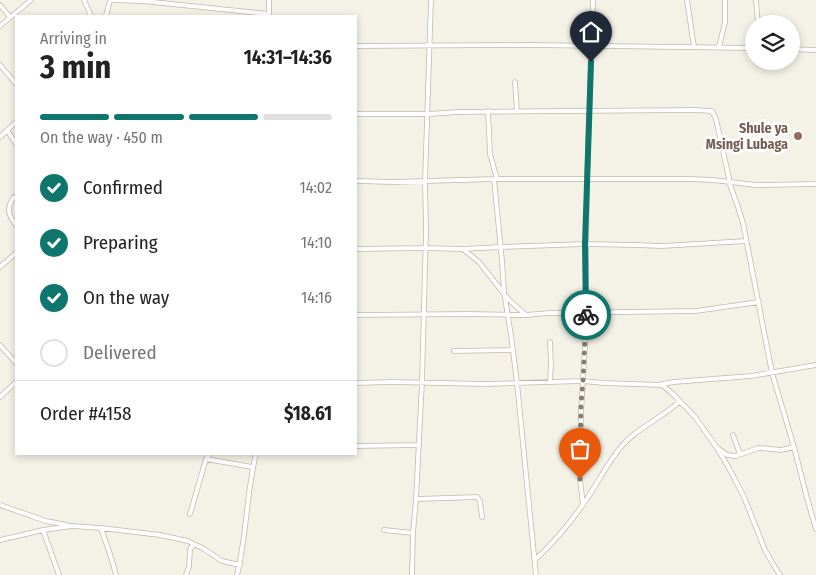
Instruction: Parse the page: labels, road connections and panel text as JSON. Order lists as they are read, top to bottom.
{
  "places": ["Shule ya Msingi Lubaga"],
  "page": {
    "heading": ["3 min", "Arriving in", "14:31–14:36"],
    "panel": ["Order #4158", "$18.61"],
    "bar": "On the way · 450 m",
    "list": [
      ["Confirmed", "14:02"],
      ["Preparing", "14:10"],
      ["On the way", "14:16"],
      "Delivered"
    ]
  }
}
